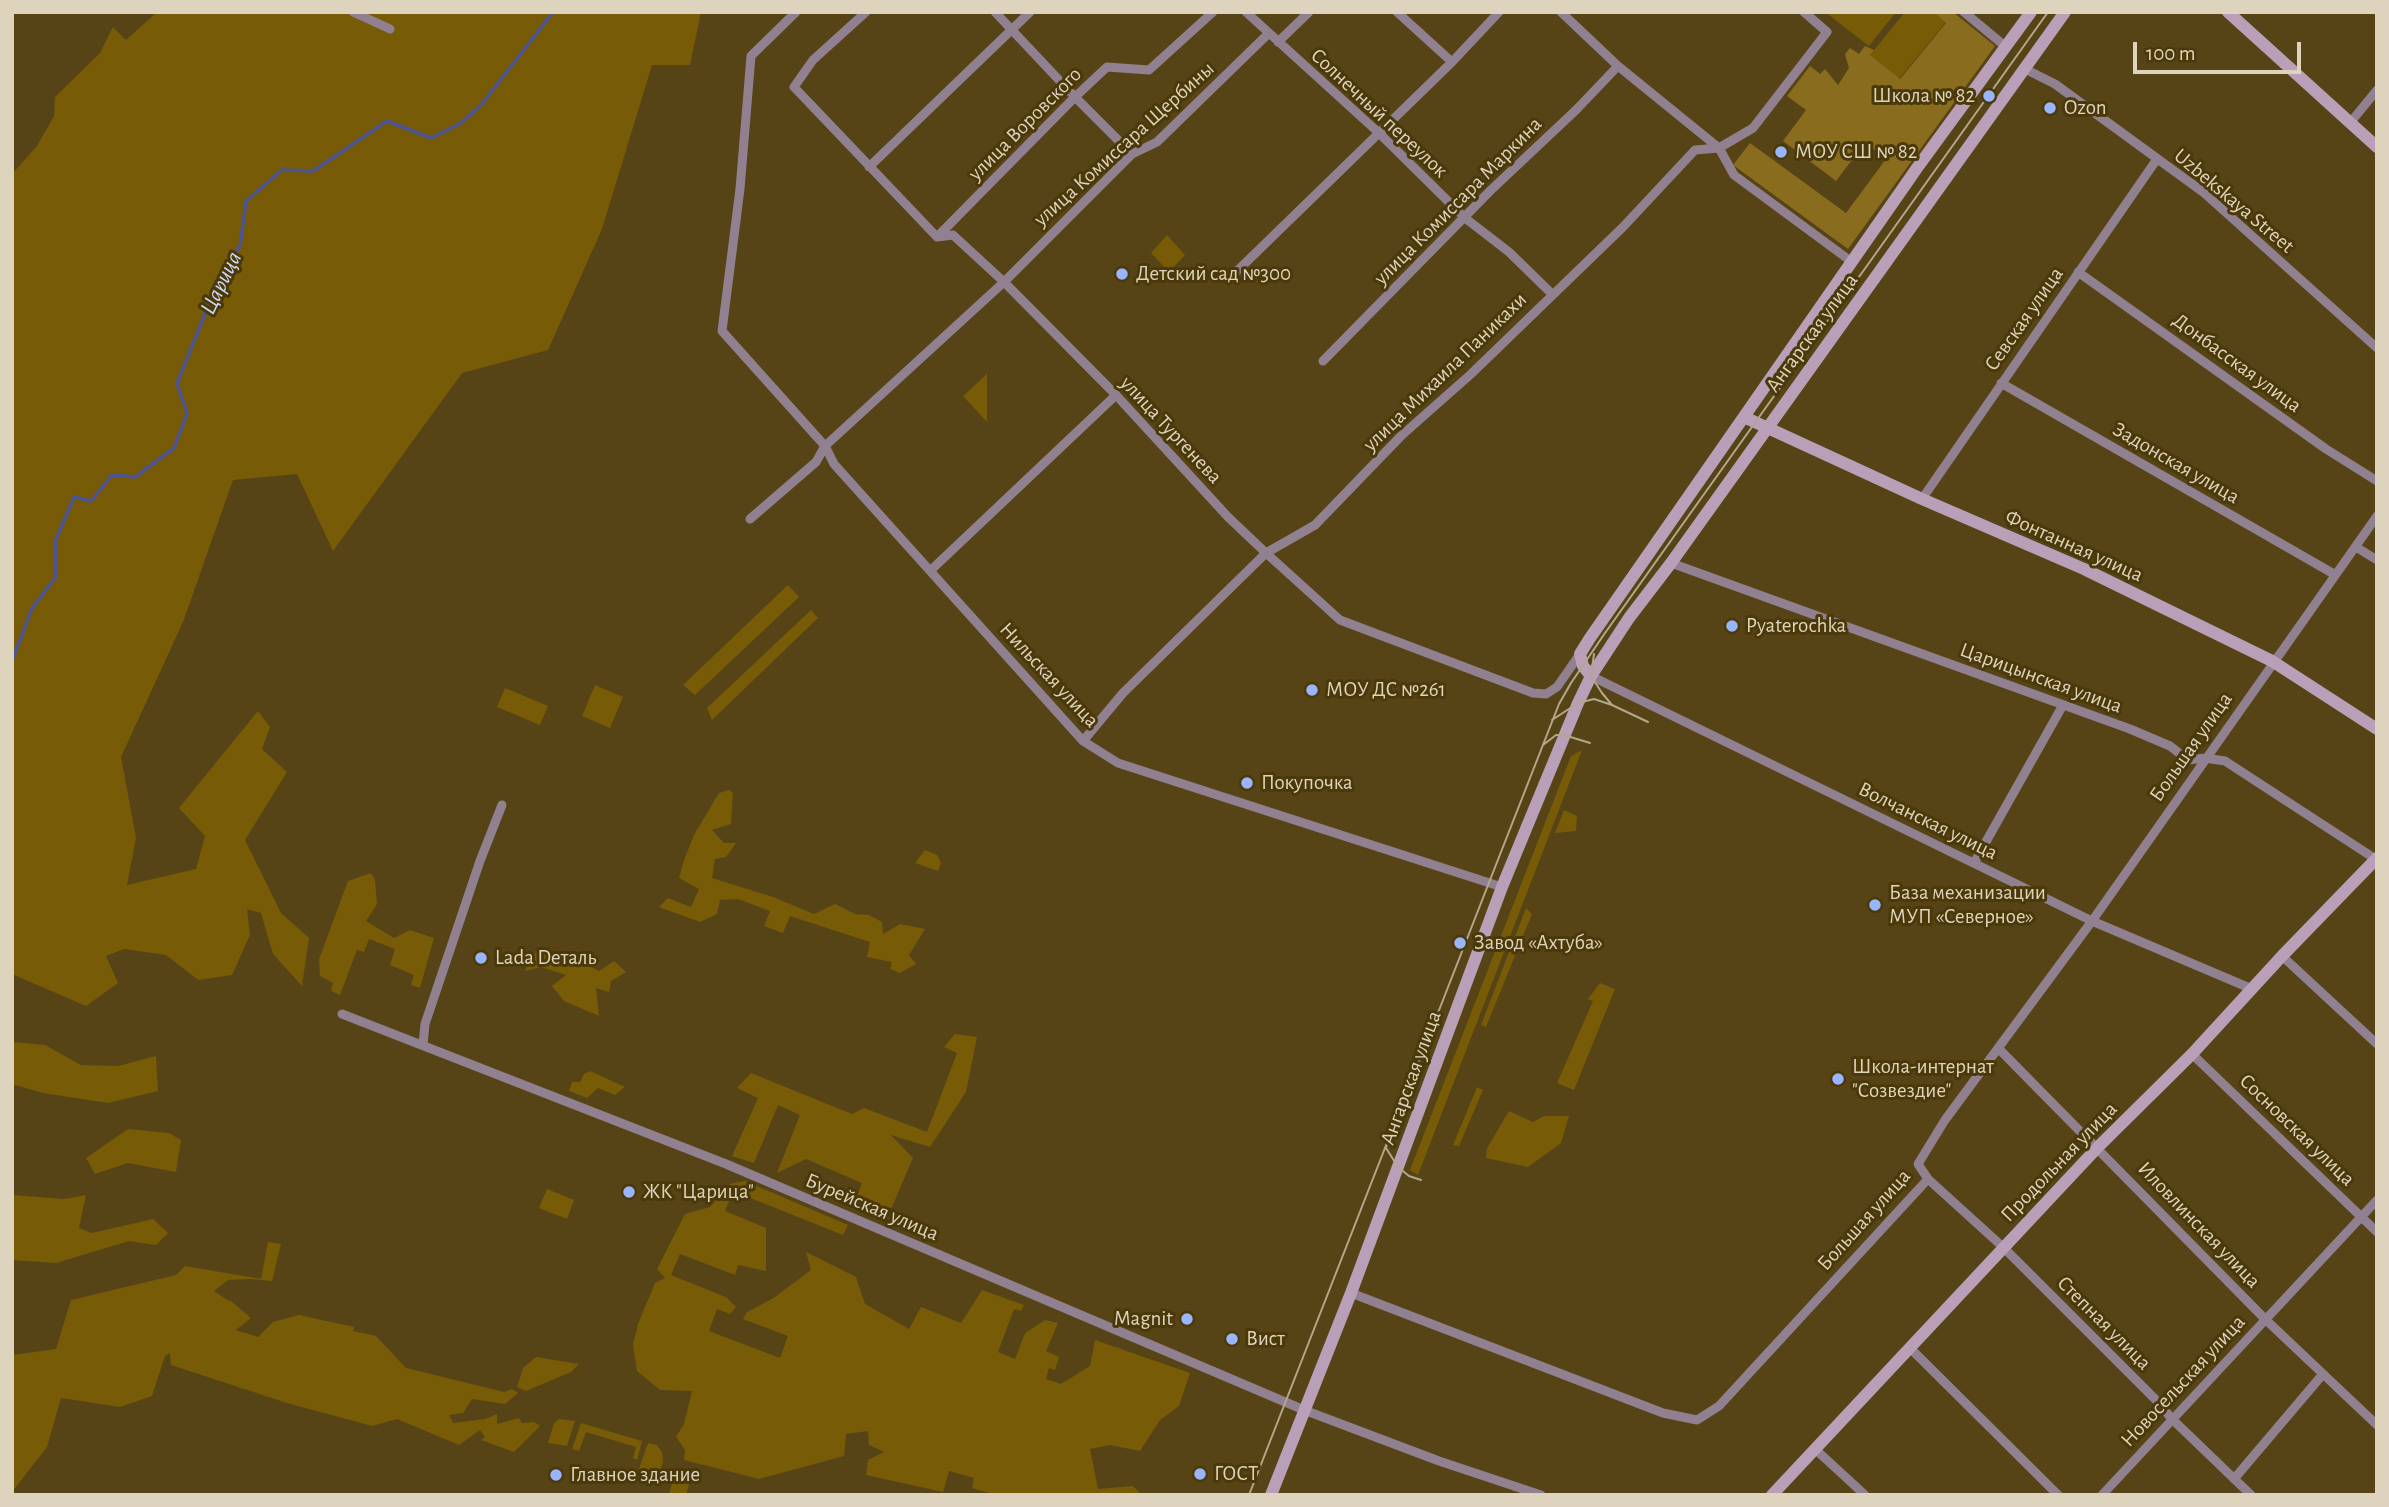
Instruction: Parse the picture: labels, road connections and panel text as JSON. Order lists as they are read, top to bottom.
{
  "streets": {
    "main road": ["Ангарская улица", "Фонтанная улица", "Продольная улица"],
    "street": [
      "Солнечный переулок",
      "улица Воровского",
      "улица Комиссара Щербины",
      "улица Комиссара Маркина",
      "Uzbekskaya Street",
      "Севская улица",
      "Донбасская улица",
      "улица Михаила Паникахи",
      "улица Тургенева",
      "Задонская улица",
      "Нильская улица",
      "Царицынская улица",
      "Большая улица",
      "Волчанская улица",
      "Сосновская улица",
      "Бурейская улица",
      "Иловлинская улица",
      "Степная улица",
      "Новосельская улица"
    ]
  },
  "crossings": [
    ["Солнечный переулок", "улица Комиссара Щербины"],
    ["Солнечный переулок", "улица Комиссара Маркина"],
    ["Солнечный переулок", "улица Михаила Паникахи"],
    ["улица Воровского", "улица Тургенева"],
    ["улица Комиссара Щербины", "улица Тургенева"],
    ["улица Комиссара Щербины", "Нильская улица"],
    ["Uzbekskaya Street", "Севская улица"],
    ["Uzbekskaya Street", "Ангарская улица"],
    ["Севская улица", "Донбасская улица"],
    ["Севская улица", "Задонская улица"],
    ["Севская улица", "Фонтанная улица"],
    ["Ангарская улица", "улица Тургенева"],
    ["Ангарская улица", "Фонтанная улица"],
    ["Ангарская улица", "Нильская улица"],
    ["Ангарская улица", "Царицынская улица"],
    ["Ангарская улица", "Большая улица"],
    ["Ангарская улица", "Волчанская улица"],
    ["Ангарская улица", "Бурейская улица"],
    ["улица Михаила Паникахи", "улица Тургенева"],
    ["улица Михаила Паникахи", "Нильская улица"],
    ["улица Тургенева", "Волчанская улица"],
    ["Задонская улица", "Большая улица"],
    ["Фонтанная улица", "Большая улица"],
    ["Царицынская улица", "Большая улица"],
    ["Царицынская улица", "Продольная улица"],
    ["Большая улица", "Волчанская улица"],
    ["Большая улица", "Иловлинская улица"],
    ["Большая улица", "Степная улица"],
    ["Волчанская улица", "Продольная улица"],
    ["Сосновская улица", "Продольная улица"],
    ["Сосновская улица", "Новосельская улица"],
    ["Продольная улица", "Иловлинская улица"],
    ["Продольная улица", "Степная улица"],
    ["Иловлинская улица", "Новосельская улица"],
    ["Степная улица", "Новосельская улица"]
  ],
  "water": ["Царица"],
  "places": [
    "Школа № 82",
    "Ozon",
    "МОУ СШ № 82",
    "Детский сад №300",
    "Pyaterochka",
    "МОУ ДС №261",
    "Покупочка",
    "База механизации МУП «Северное»",
    "Завод «Ахтуба»",
    "Lada Dеталь",
    "Школа-интернат \"Созвездие\"",
    "ЖК \"Царица\"",
    "Magnit",
    "Вист",
    "ГОСТ",
    "Главное здание"
  ],
  "scale_bar": "100 m"
}
